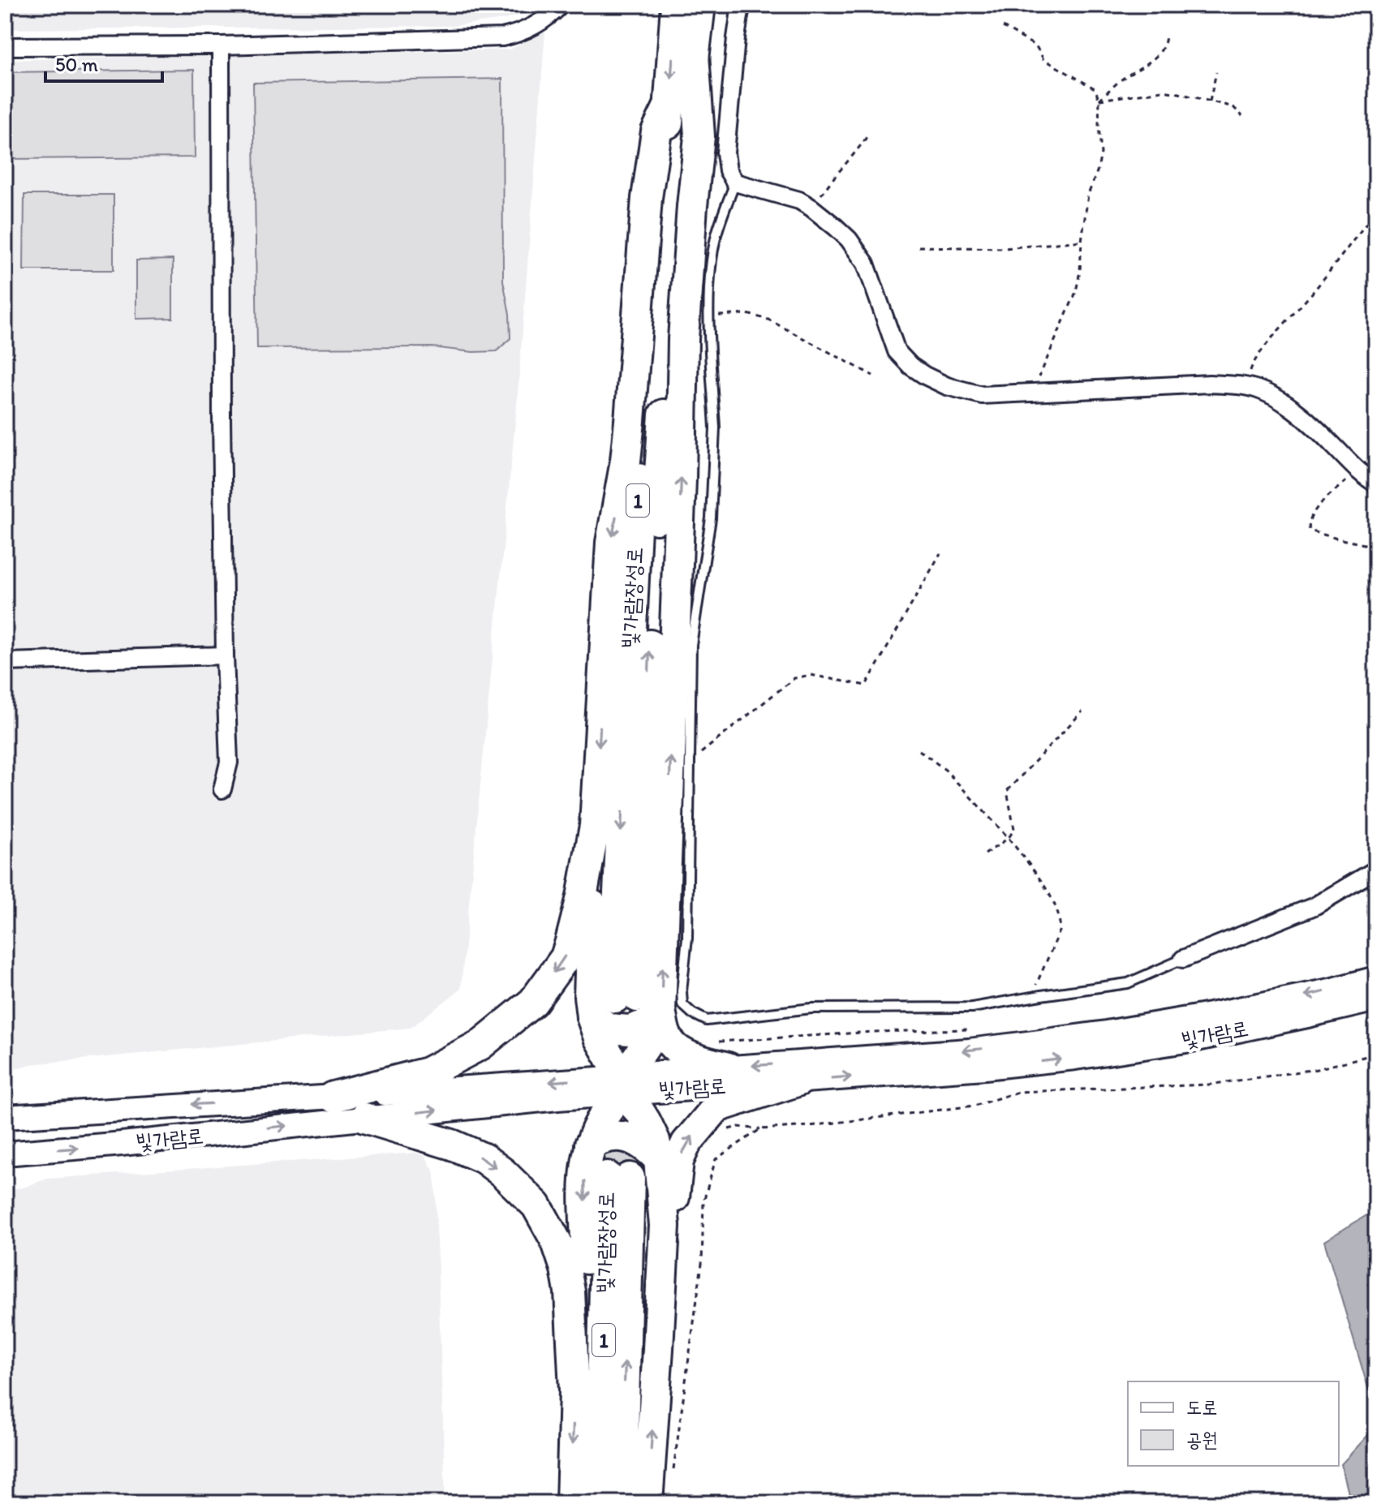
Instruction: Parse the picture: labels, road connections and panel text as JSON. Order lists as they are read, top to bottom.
{
  "streets": {
    "highway": ["1", "빛가람장성로"],
    "main road": ["빛가람로"]
  },
  "legend": ["도로", "공원"],
  "scale_bar": "50 m"
}
